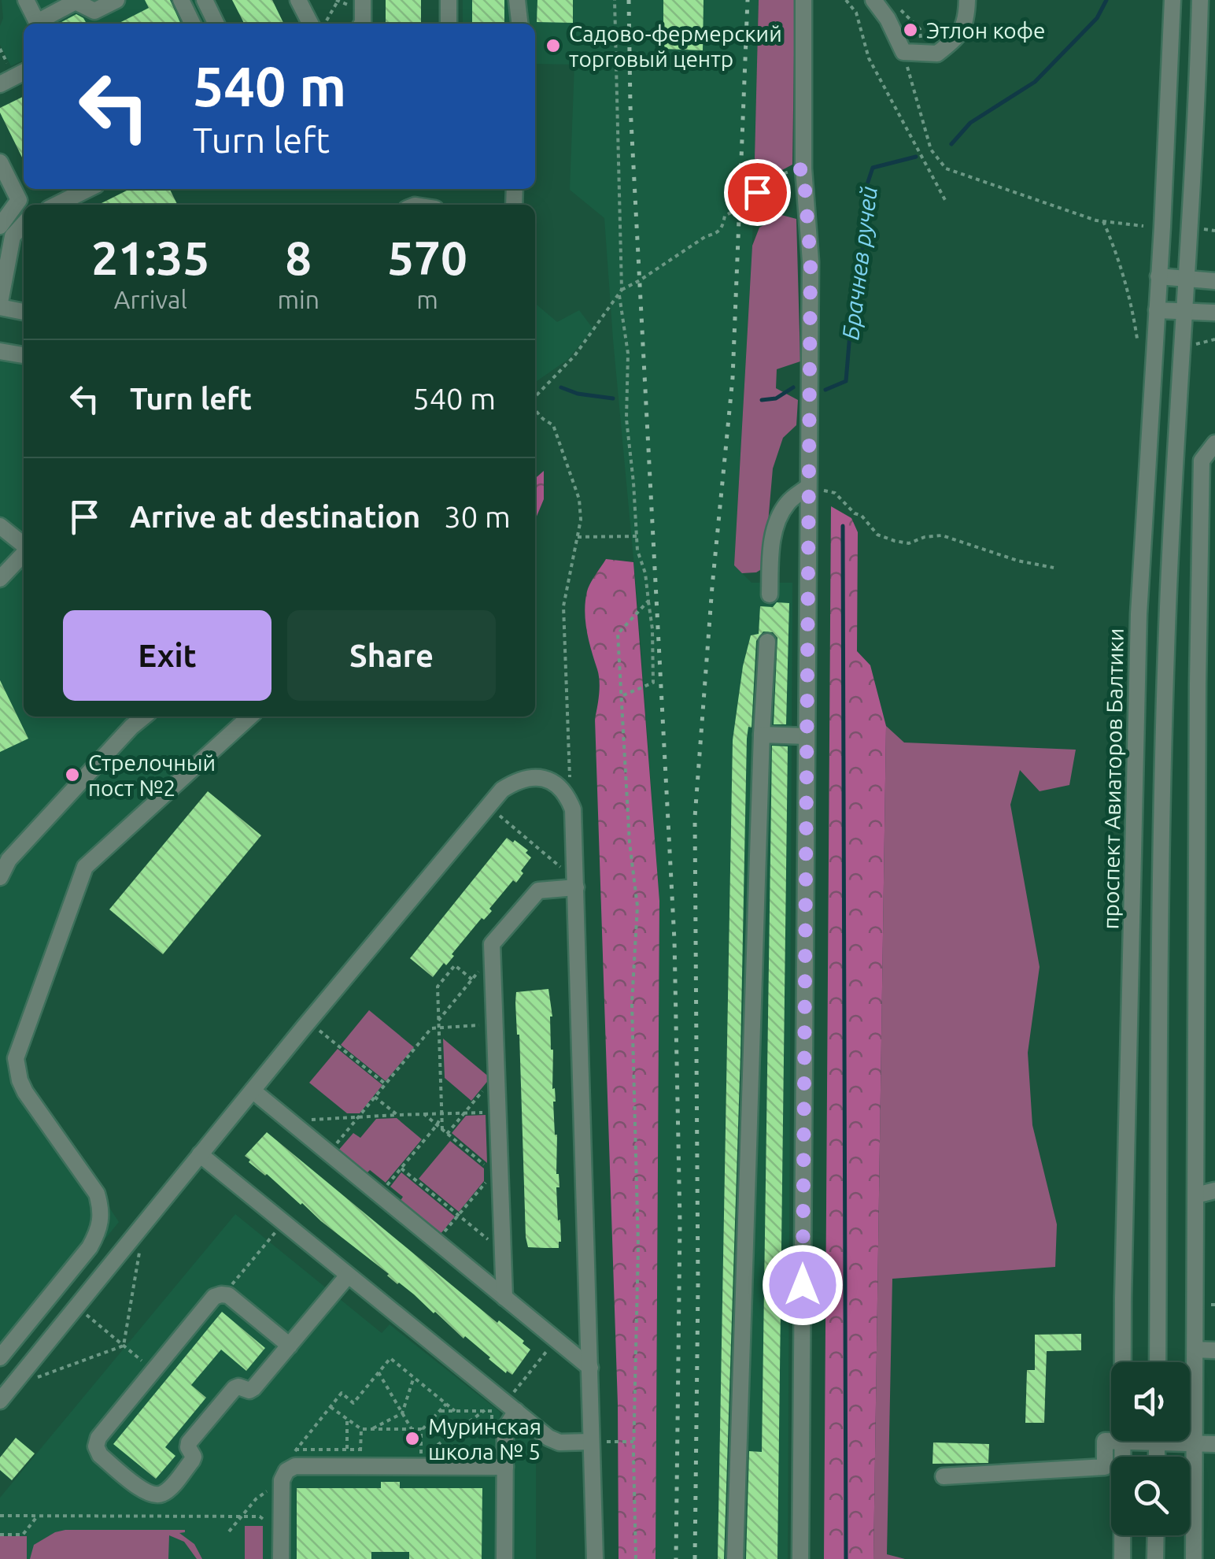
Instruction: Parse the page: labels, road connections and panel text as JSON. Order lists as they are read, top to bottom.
{
  "streets": {
    "street": ["проспект Авиаторов Балтики"]
  },
  "water": ["Брачнев ручей"],
  "places": [
    "Этлон кофе",
    "Садово-фермерский торговый центр",
    "Стрелочный пост №2",
    "Муринская школа № 5"
  ],
  "page": {
    "turn": ["540 m", "Turn left"],
    "eta": [
      "21:35",
      "Arrival",
      "8",
      "min",
      "570",
      "m"
    ],
    "list": [
      {
        "name": "Turn left",
        "value": "540 m"
      },
      {
        "name": "Arrive at destination",
        "value": "30 m"
      }
    ],
    "buttons": ["Exit", "Share"]
  }
}
